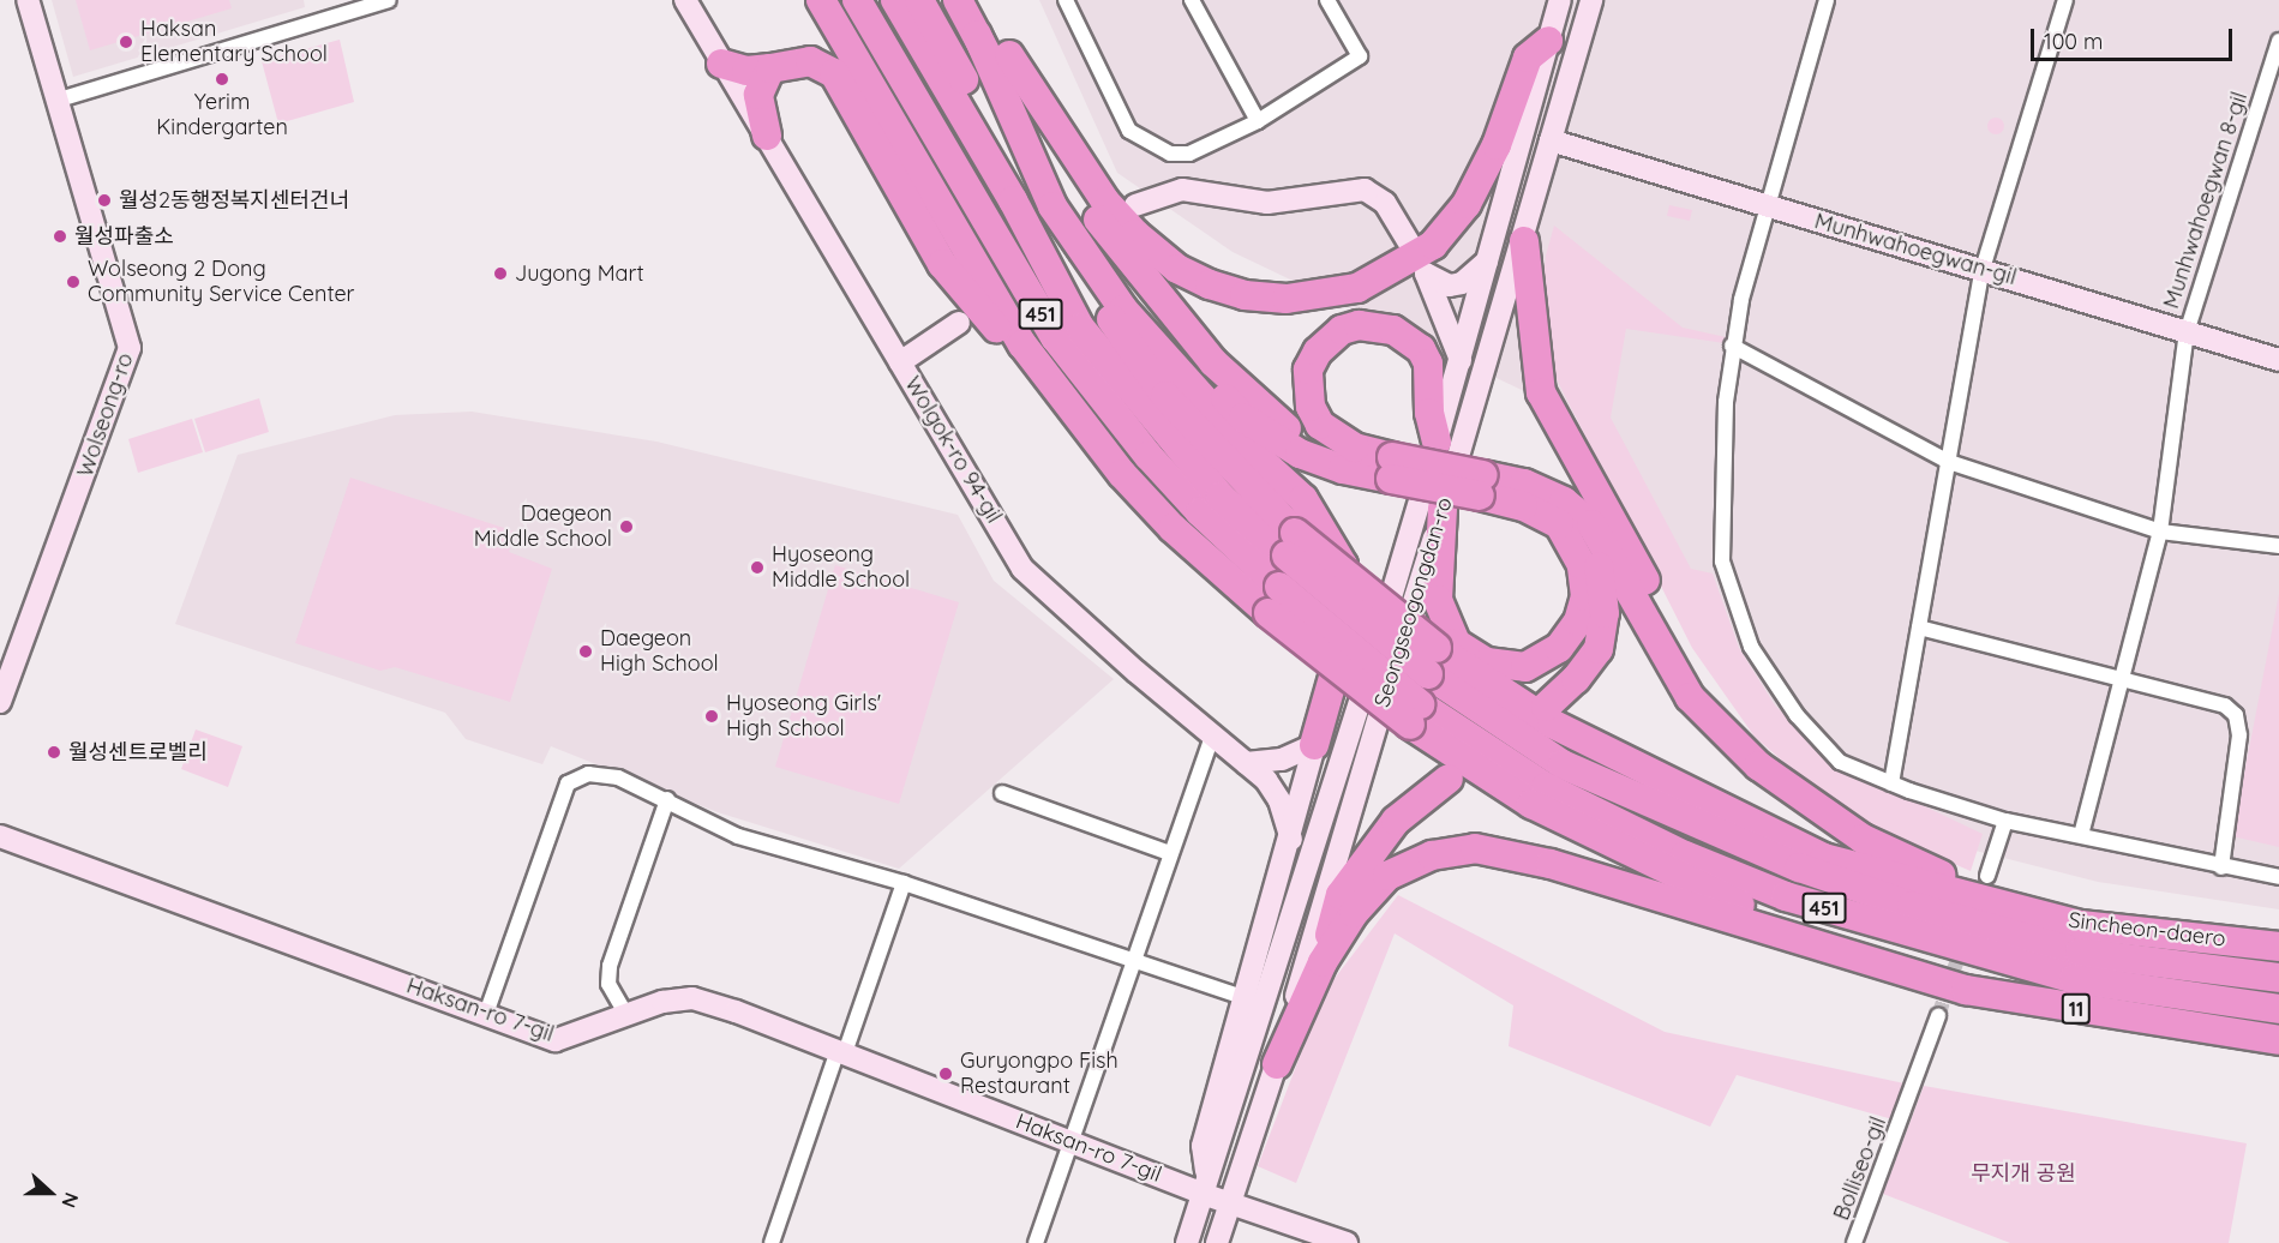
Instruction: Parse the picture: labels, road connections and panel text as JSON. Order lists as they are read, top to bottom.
{
  "streets": {
    "highway": ["451", "Sincheon-daero", "11"],
    "street": [
      "Munhwahoegwan 8-gil",
      "Munhwahoegwan-gil",
      "Wolseong-ro",
      "Wolgok-ro 94-gil",
      "Seongseogongdan-ro",
      "Haksan-ro 7-gil",
      "Bolliseo-gil"
    ]
  },
  "crossings": [
    ["Munhwahoegwan 8-gil", "Munhwahoegwan-gil"],
    ["Munhwahoegwan-gil", "Seongseogongdan-ro"],
    ["Seongseogongdan-ro", "Haksan-ro 7-gil"]
  ],
  "parks": ["무지개 공원"],
  "places": [
    "Haksan Elementary School",
    "Yerim Kindergarten",
    "월성2동행정복지센터건너",
    "월성파출소",
    "Jugong Mart",
    "Wolseong 2 Dong Community Service Center",
    "Daegeon Middle School",
    "Hyoseong Middle School",
    "Daegeon High School",
    "Hyoseong Girls' High School",
    "월성센트로벨리",
    "Guryongpo Fish Restaurant"
  ],
  "scale_bar": "100 m",
  "north": "right"
}
